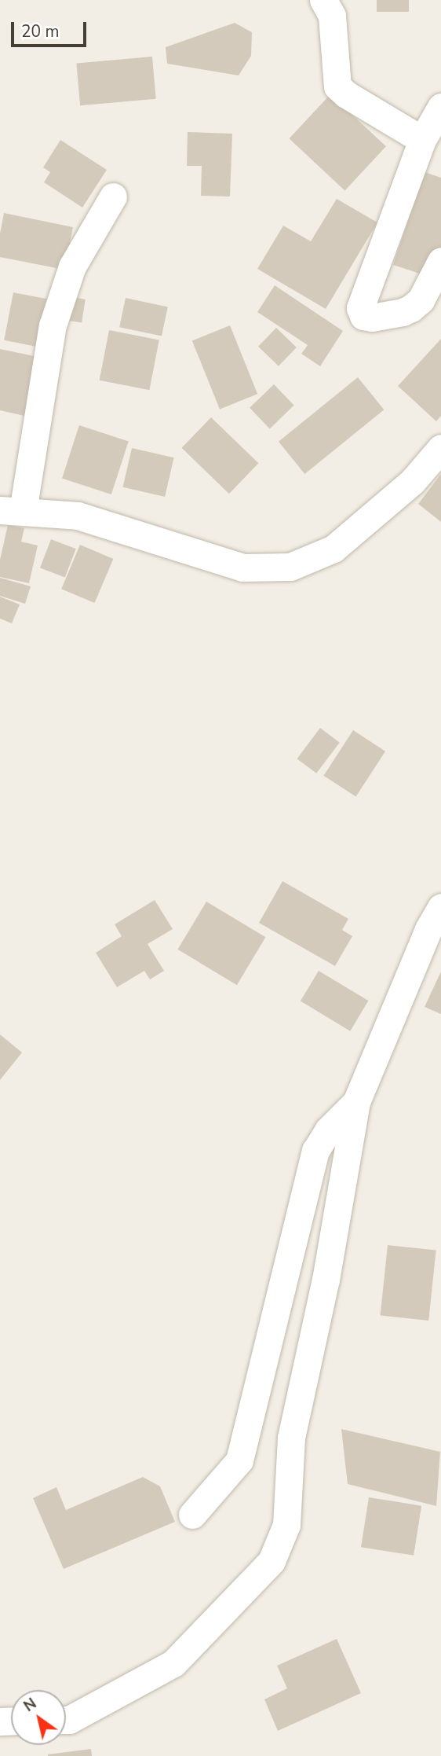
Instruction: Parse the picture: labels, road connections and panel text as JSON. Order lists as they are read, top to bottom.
{
  "scale_bar": "20 m",
  "north": "top left"
}
